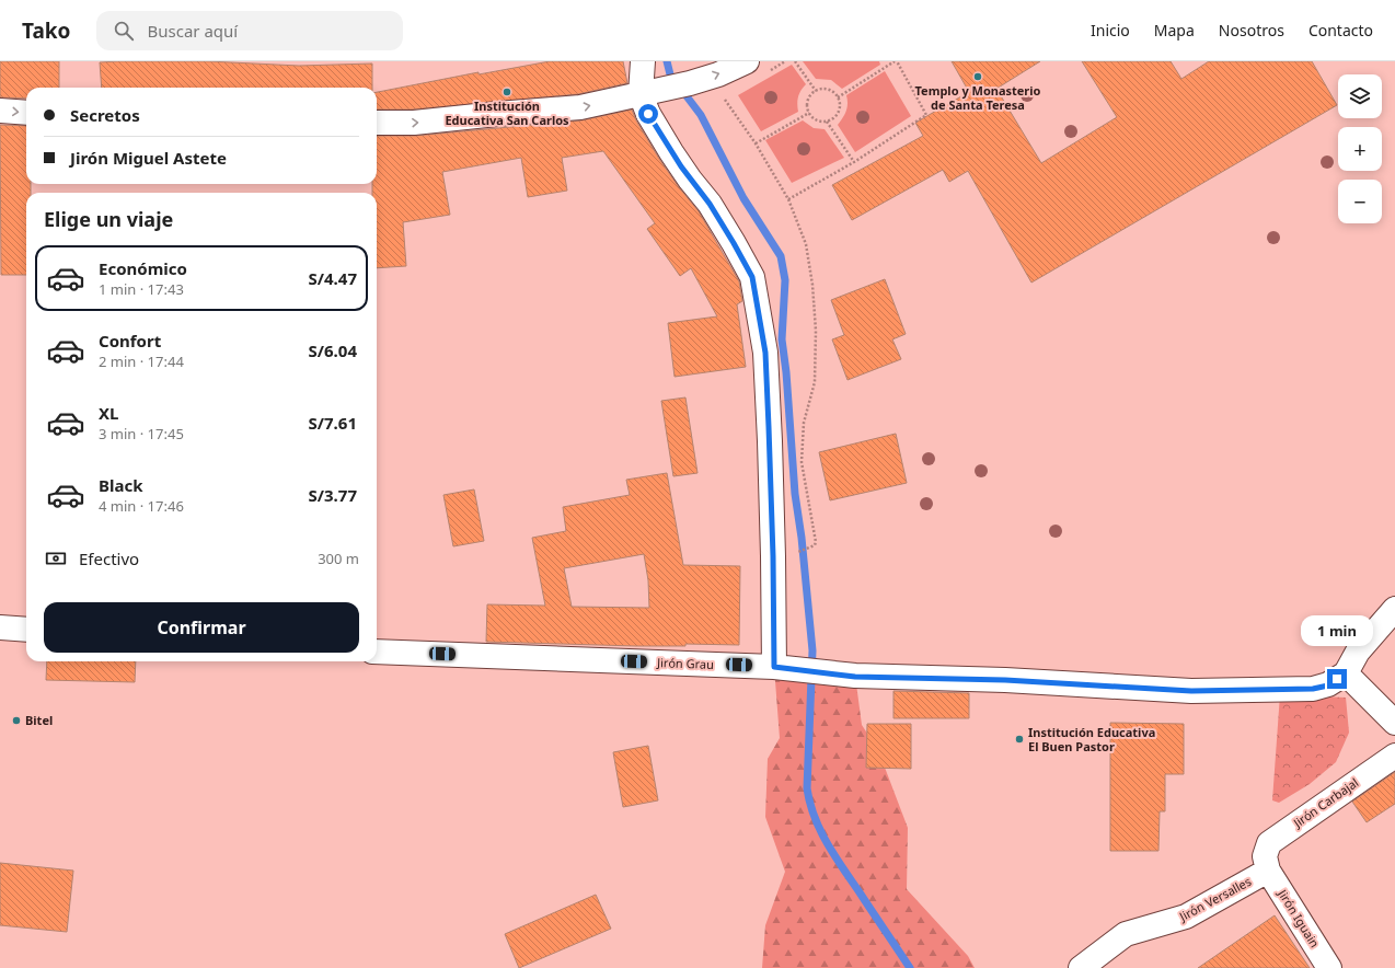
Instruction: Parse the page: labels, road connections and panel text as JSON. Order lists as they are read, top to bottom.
{
  "streets": {
    "street": [
      "Jirón Grau",
      "Jirón Carbajal",
      "Jirón Versalles",
      "Jirón Iguain"
    ]
  },
  "crossings": [
    ["Jirón Carbajal", "Jirón Versalles"],
    ["Jirón Carbajal", "Jirón Iguain"],
    ["Jirón Versalles", "Jirón Iguain"]
  ],
  "places": [
    "Templo y Monasterio de Santa Teresa",
    "Institución Educativa San Carlos",
    "Bitel",
    "Institución Educativa El Buen Pastor"
  ],
  "page": {
    "header": "Tako",
    "search": "Buscar aquí",
    "nav": [
      "Inicio",
      "Mapa",
      "Nosotros",
      "Contacto"
    ],
    "map_buttons": ["+", "−"],
    "banner": ["Secretos", "Jirón Miguel Astete"],
    "heading": "Elige un viaje",
    "list": [
      {
        "name": "Económico",
        "note": "1 min · 17:43",
        "value": "S/4.47"
      },
      {
        "name": "Confort",
        "note": "2 min · 17:44",
        "value": "S/6.04"
      },
      {
        "name": "XL",
        "note": "3 min · 17:45",
        "value": "S/7.61"
      },
      {
        "name": "Black",
        "note": "4 min · 17:46",
        "value": "S/3.77"
      }
    ],
    "pay": ["Efectivo", "300 m"],
    "buttons": "Confirmar",
    "bubble": "1 min"
  }
}
